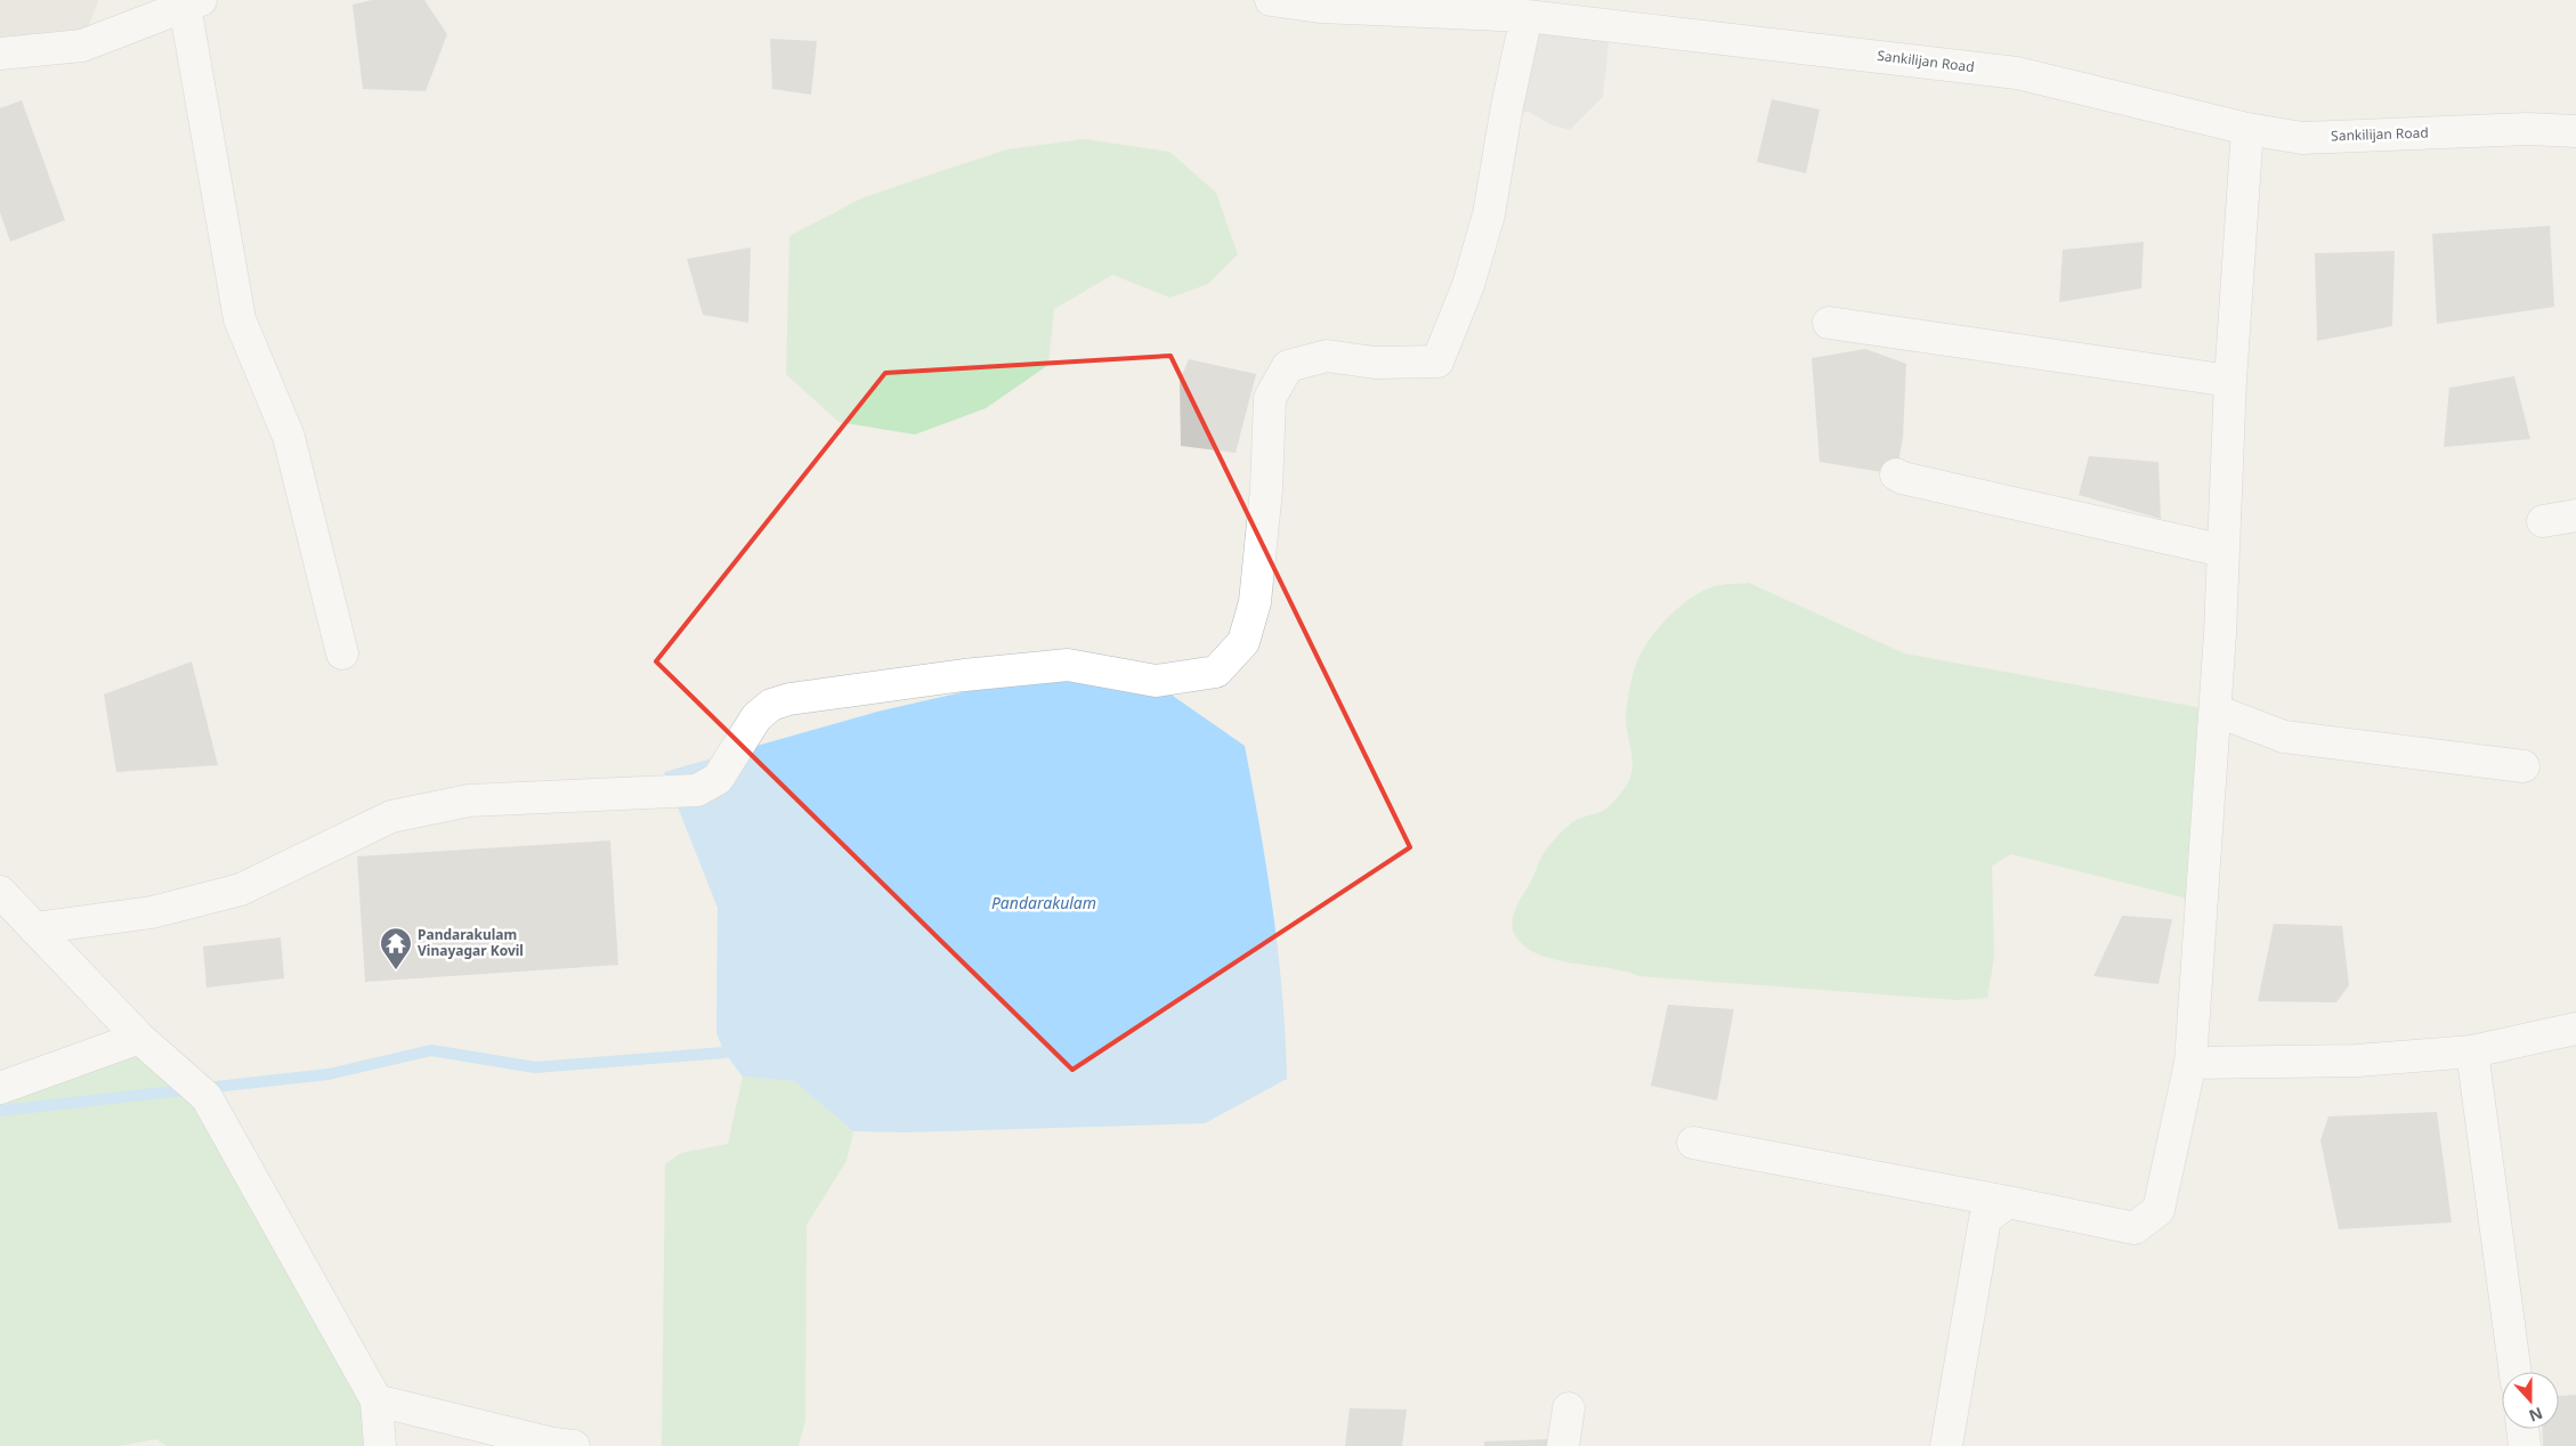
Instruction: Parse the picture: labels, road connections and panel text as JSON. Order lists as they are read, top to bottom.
{
  "streets": {
    "street": ["Sankilijan Road"]
  },
  "water": ["Pandarakulam"],
  "places": {
    "temple": ["Pandarakulam Vinayagar Kovil"]
  },
  "north": "bottom"
}
